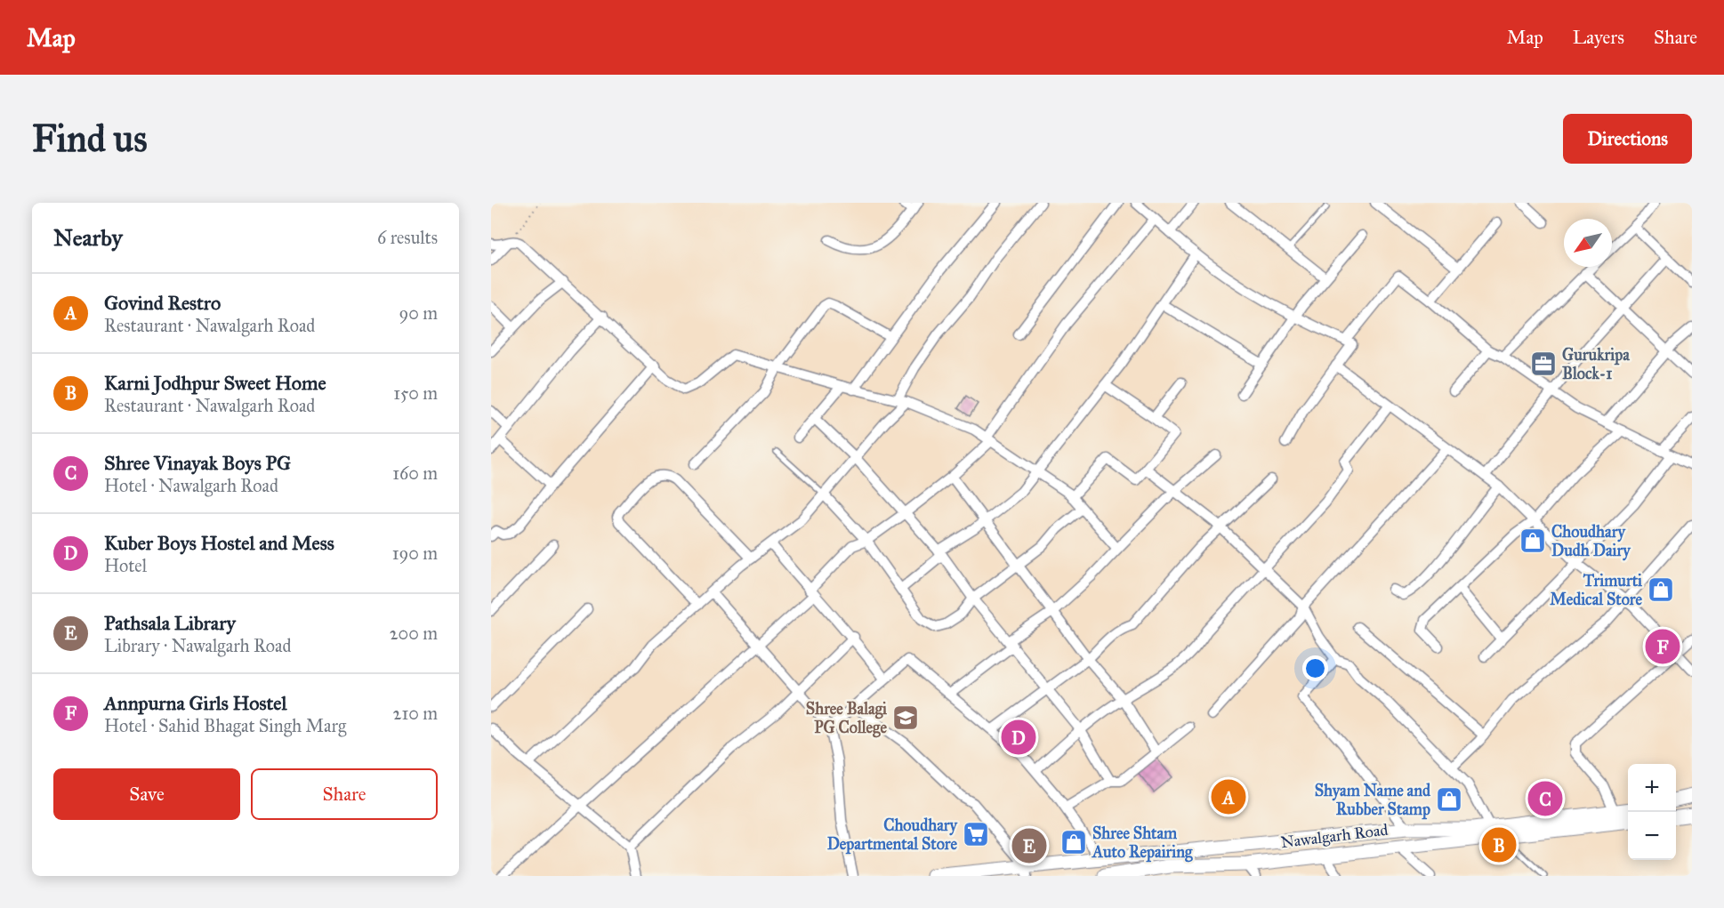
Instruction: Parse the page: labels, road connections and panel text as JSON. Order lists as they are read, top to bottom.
{
  "streets": {
    "street": ["Nawalgarh Road"]
  },
  "places": {
    "office": ["Gurukripa Block-1"],
    "shop": [
      "Choudhary Dudh Dairy",
      "Trimurti Medical Store",
      "Shyam Name and Rubber Stamp",
      "Shree Shtam Auto Repairing"
    ],
    "school or university": ["Shree Balagi PG College"],
    "supermarket": ["Choudhary Departmental Store"]
  },
  "north": "bottom left",
  "page": {
    "header": "Map",
    "nav": ["Map", "Layers", "Share"],
    "buttons": [
      "Directions",
      ["Save", "Share"]
    ],
    "title": "Find us",
    "heading": ["Nearby", "6 results"],
    "list": [
      {
        "mark": "A",
        "name": "Govind Restro",
        "note": "Restaurant · Nawalgarh Road",
        "value": "90 m"
      },
      {
        "mark": "B",
        "name": "Karni Jodhpur Sweet Home",
        "note": "Restaurant · Nawalgarh Road",
        "value": "150 m"
      },
      {
        "mark": "C",
        "name": "Shree Vinayak Boys PG",
        "note": "Hotel · Nawalgarh Road",
        "value": "160 m"
      },
      {
        "mark": "D",
        "name": "Kuber Boys Hostel and Mess",
        "note": "Hotel",
        "value": "190 m"
      },
      {
        "mark": "E",
        "name": "Pathsala Library",
        "note": "Library · Nawalgarh Road",
        "value": "200 m"
      },
      {
        "mark": "F",
        "name": "Annpurna Girls Hostel",
        "note": "Hotel · Sahid Bhagat Singh Marg",
        "value": "210 m"
      }
    ],
    "pins": [
      "F",
      "D",
      "A",
      "C",
      "B",
      "E"
    ],
    "map_buttons": ["+", "−"]
  }
}
